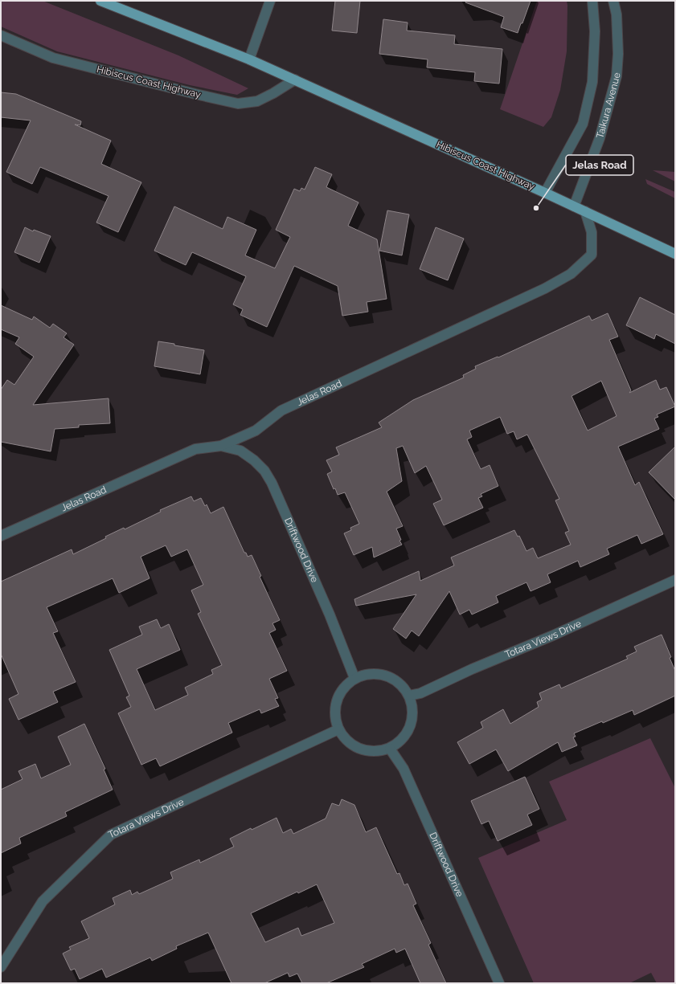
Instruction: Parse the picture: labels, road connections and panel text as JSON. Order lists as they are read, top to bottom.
{
  "streets": {
    "main road": ["Hibiscus Coast Highway"],
    "street": [
      "Taikura Avenue",
      "Jelas Road",
      "Driftwood Drive",
      "Totara Views Drive"
    ]
  },
  "crossings": [
    ["Hibiscus Coast Highway", "Taikura Avenue"],
    ["Hibiscus Coast Highway", "Jelas Road"],
    ["Jelas Road", "Driftwood Drive"],
    ["Driftwood Drive", "Totara Views Drive"]
  ],
  "places": ["Jelas Road"]
}
